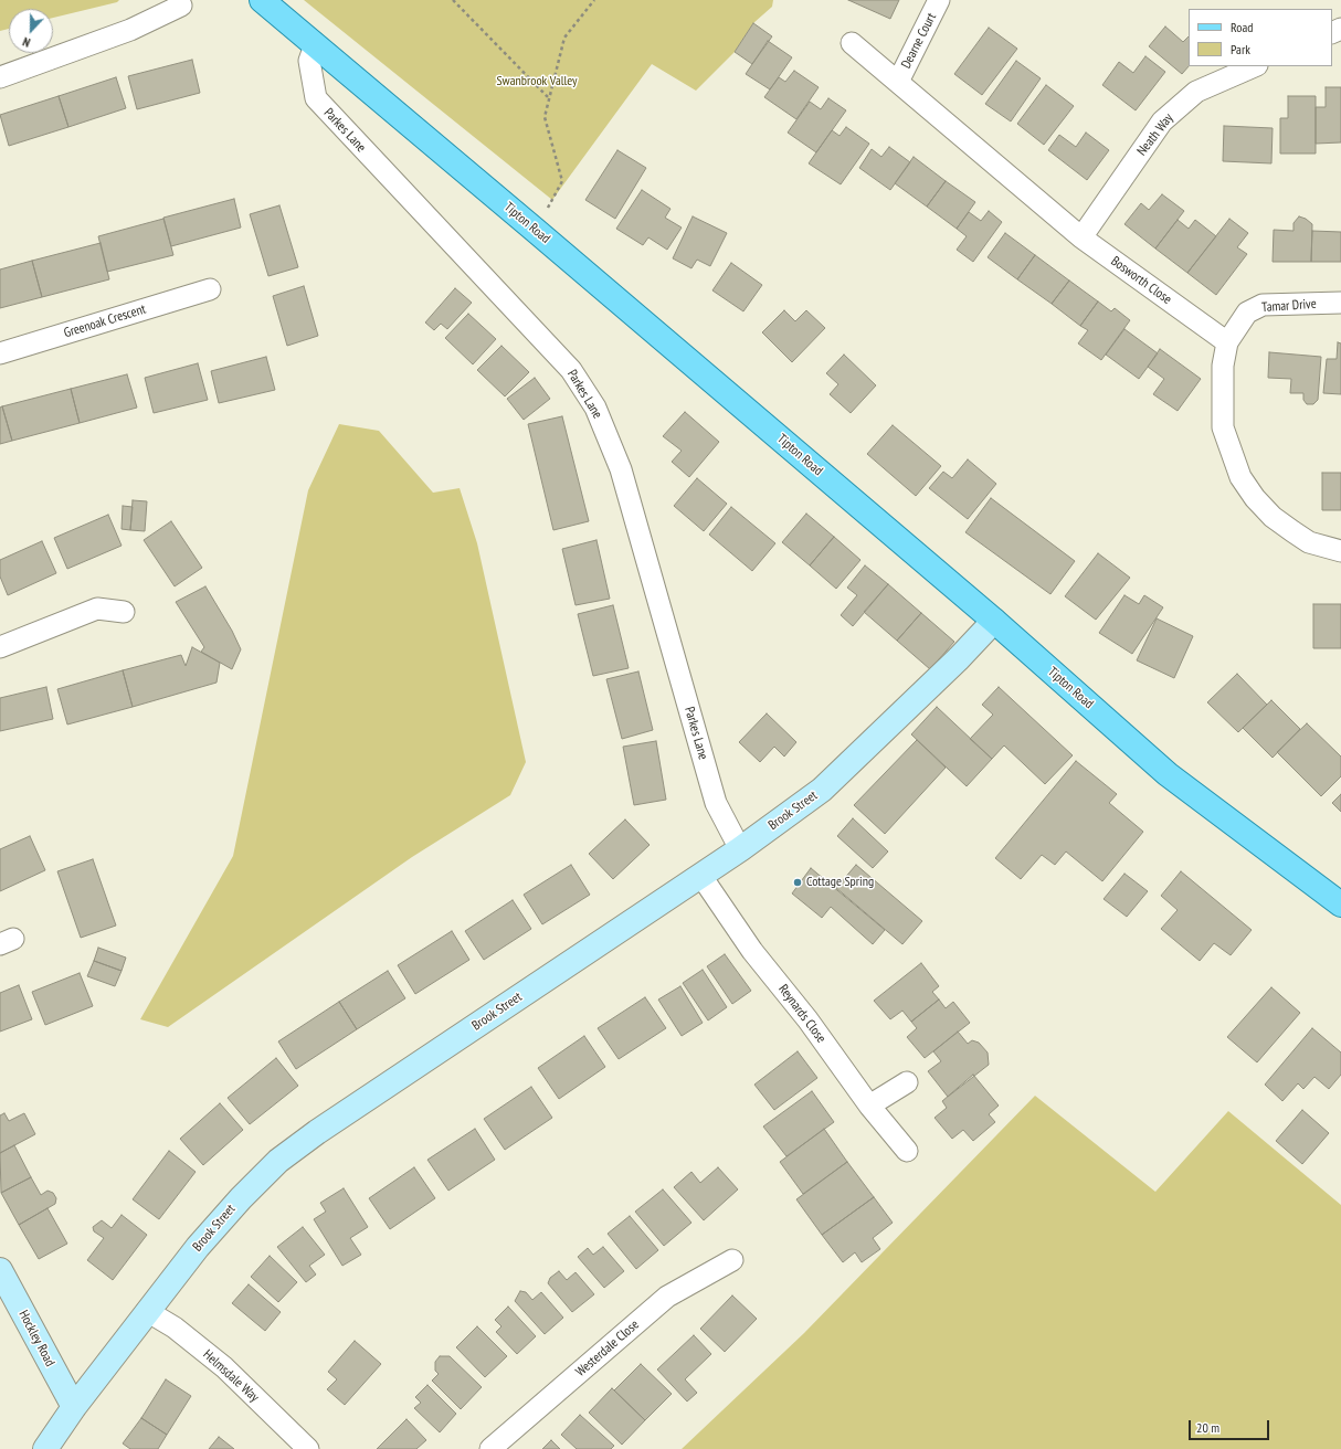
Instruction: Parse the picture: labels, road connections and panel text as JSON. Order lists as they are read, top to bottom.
{
  "streets": {
    "main road": ["Tipton Road"],
    "street": [
      "Dearne Court",
      "Parkes Lane",
      "Neath Way",
      "Bosworth Close",
      "Tamar Drive",
      "Greenoak Crescent",
      "Brook Street",
      "Reynards Close",
      "Hockley Road",
      "Westerdale Close",
      "Helmsdale Way"
    ]
  },
  "crossings": [
    ["Dearne Court", "Bosworth Close"],
    ["Parkes Lane", "Tipton Road"],
    ["Parkes Lane", "Brook Street"],
    ["Neath Way", "Bosworth Close"],
    ["Tipton Road", "Brook Street"],
    ["Bosworth Close", "Tamar Drive"],
    ["Brook Street", "Reynards Close"],
    ["Brook Street", "Hockley Road"],
    ["Brook Street", "Helmsdale Way"]
  ],
  "parks": ["Swanbrook Valley"],
  "places": ["Cottage Spring"],
  "legend": ["Road", "Park"],
  "scale_bar": "20 m",
  "north": "bottom"
}
